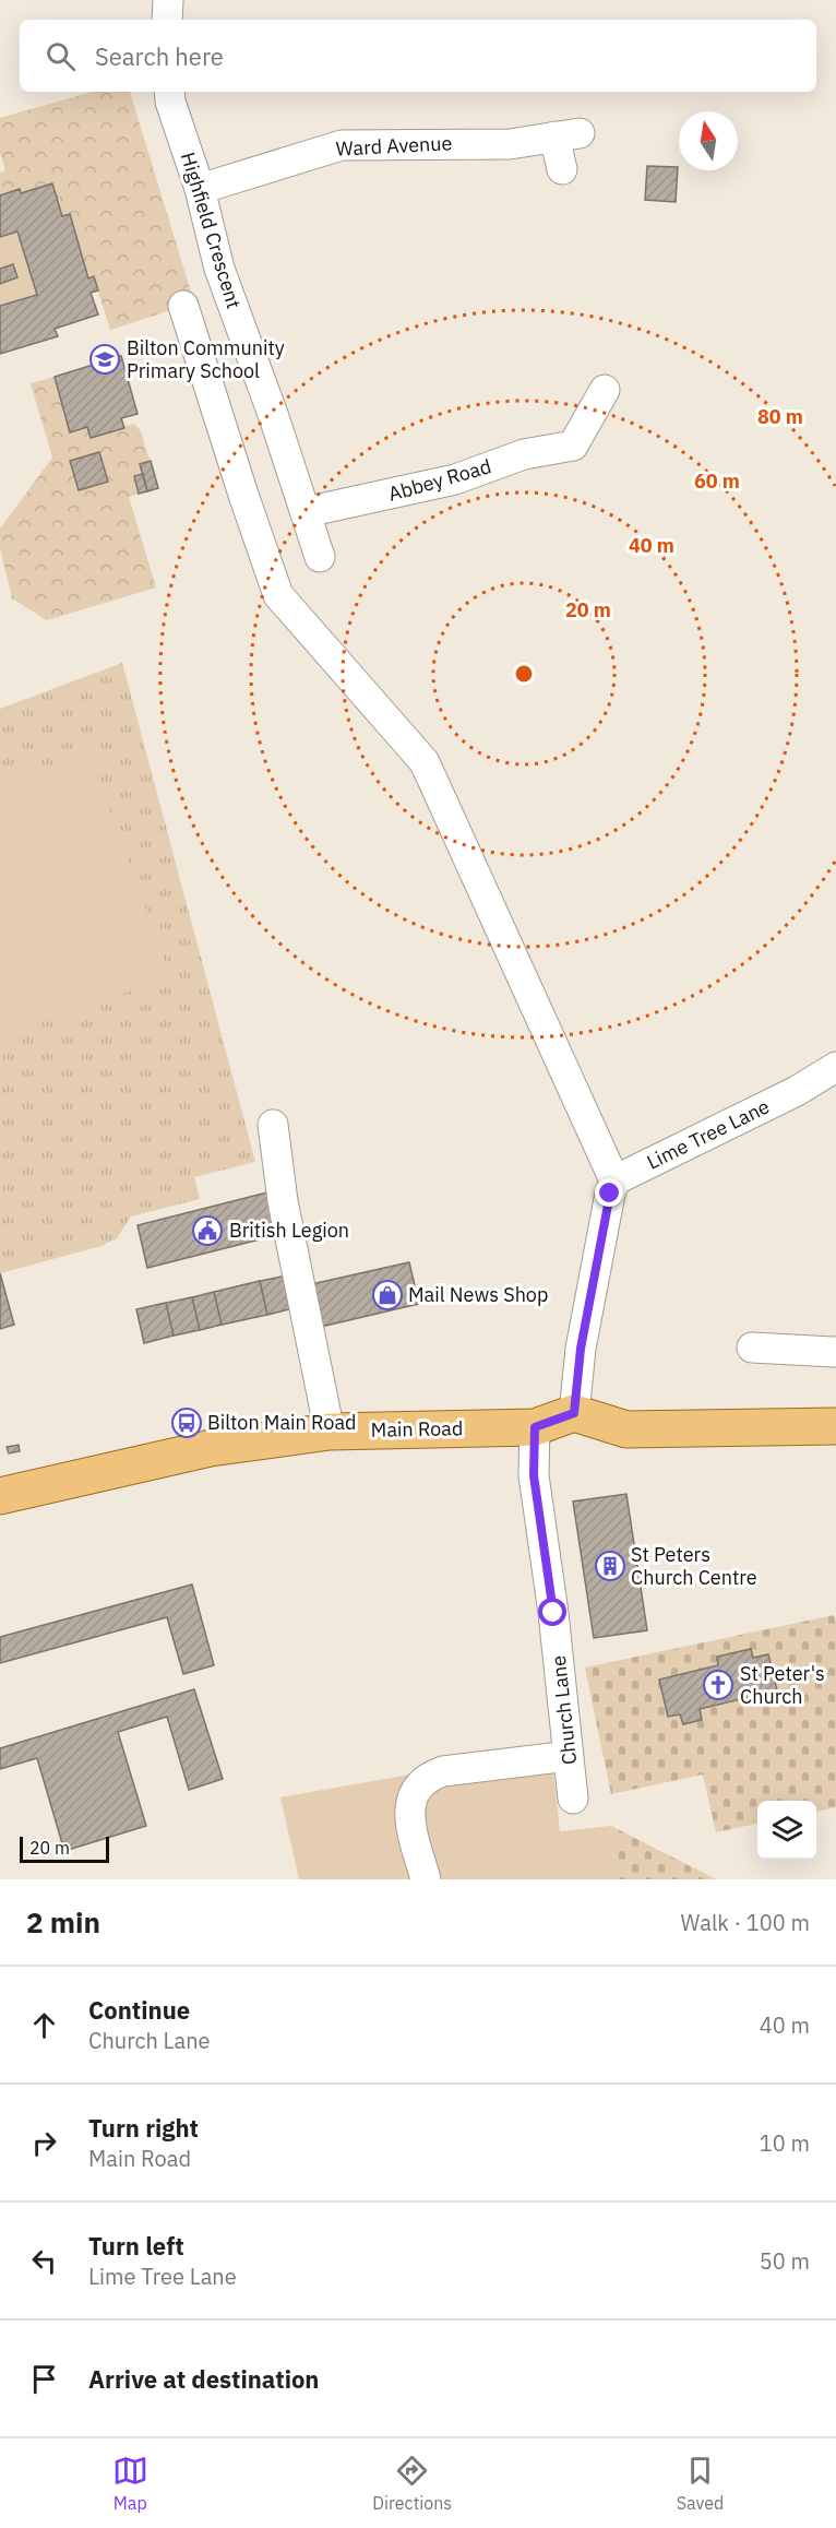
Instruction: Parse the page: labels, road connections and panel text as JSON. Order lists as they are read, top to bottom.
{
  "streets": {
    "main road": ["Main Road"],
    "street": [
      "Ward Avenue",
      "Highfield Crescent",
      "Abbey Road",
      "Lime Tree Lane",
      "Church Lane"
    ]
  },
  "crossings": [
    ["Ward Avenue", "Highfield Crescent"],
    ["Highfield Crescent", "Abbey Road"],
    ["Main Road", "Church Lane"]
  ],
  "places": {
    "school or university": ["Bilton Community Primary School"],
    "public building": ["British Legion"],
    "shop": ["Mail News Shop"],
    "bus stop": ["Bilton Main Road"],
    "building": ["St Peters Church Centre"],
    "church": ["St Peter's Church"]
  },
  "scale_bar": "20 m",
  "north": "top",
  "page": {
    "search": "Search here",
    "scale": "20 m",
    "heading": ["2 min", "Walk · 100 m"],
    "list": [
      ["Continue", "Church Lane", "40 m"],
      ["Turn right", "Main Road", "10 m"],
      ["Turn left", "Lime Tree Lane", "50 m"],
      "Arrive at destination"
    ],
    "nav": ["Map", "Directions", "Saved"]
  },
  "rings": [
    "80 m",
    "60 m",
    "40 m",
    "20 m"
  ]
}
